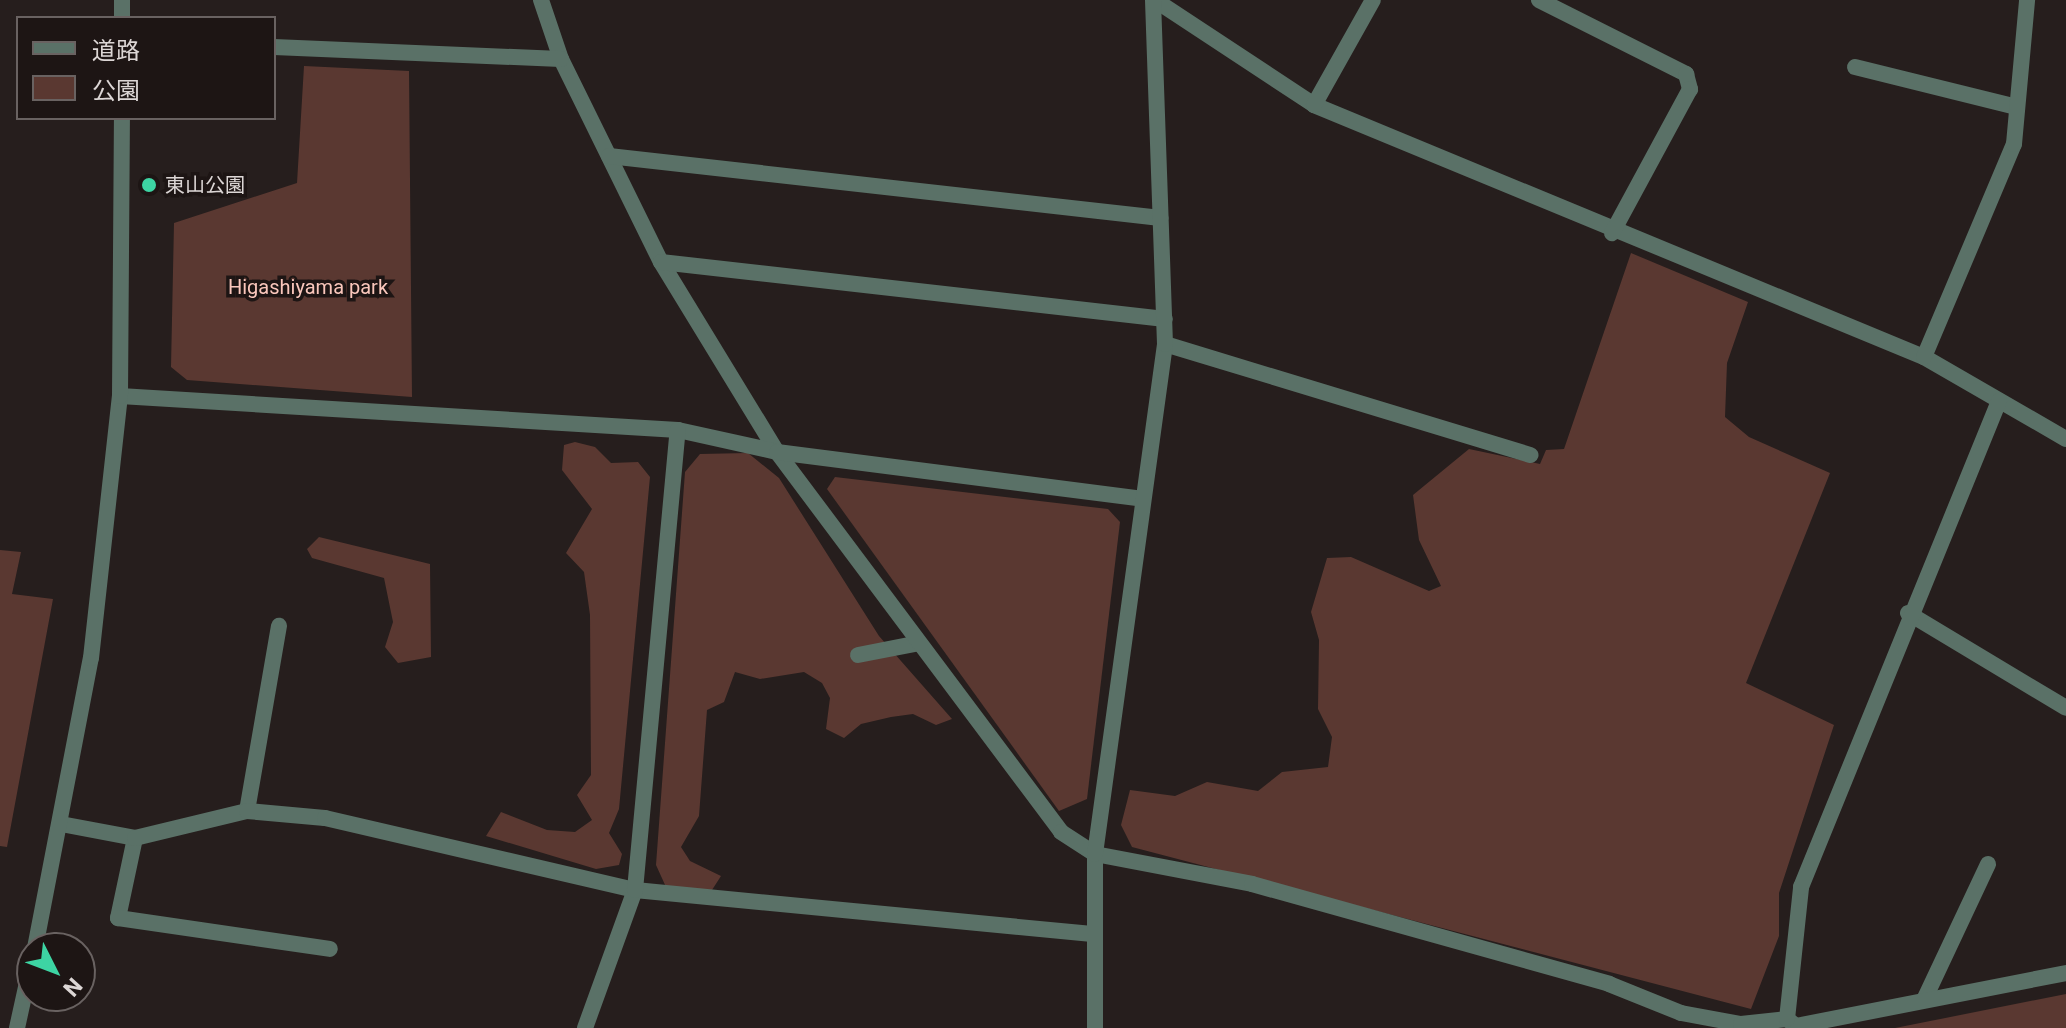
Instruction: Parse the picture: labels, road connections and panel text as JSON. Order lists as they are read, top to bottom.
{
  "parks": ["Higashiyama park"],
  "places": ["東山公園"],
  "legend": ["道路", "公園"],
  "north": "bottom right"
}
